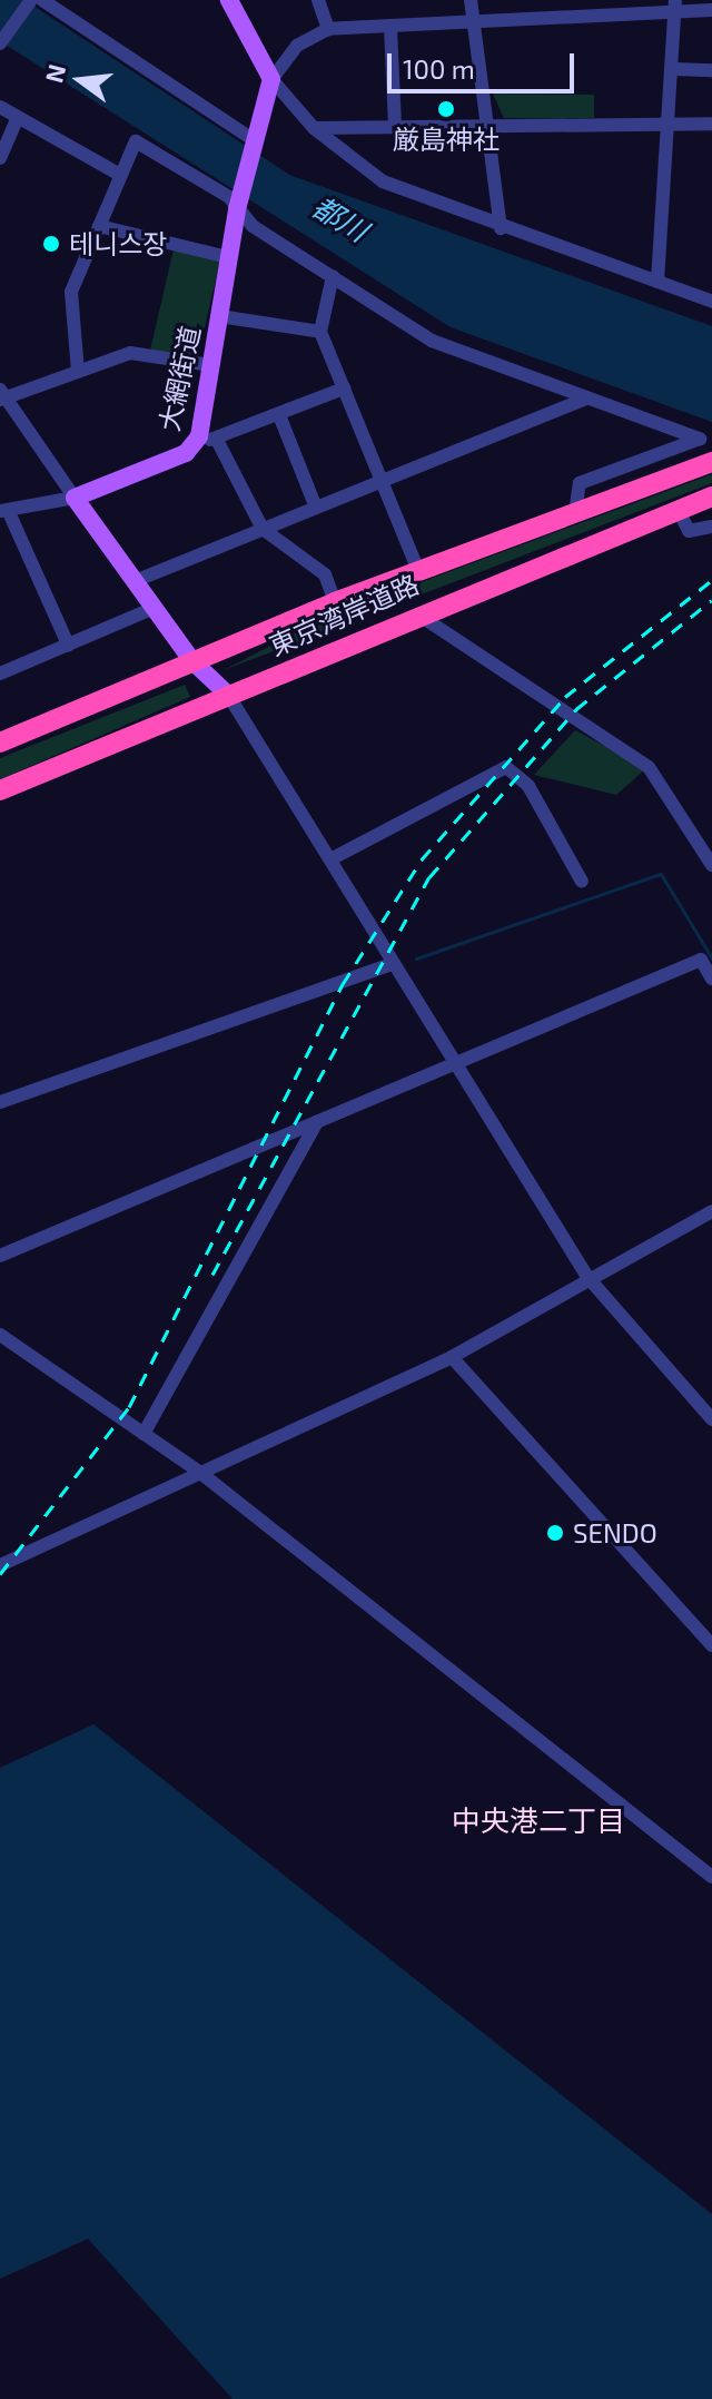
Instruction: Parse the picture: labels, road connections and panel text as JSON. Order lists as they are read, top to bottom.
{
  "streets": {
    "highway": ["東京湾岸道路"],
    "main road": ["大網街道"]
  },
  "districts": ["中央港二丁目"],
  "water": ["都川"],
  "places": ["厳島神社", "테니스장", "SENDO"],
  "scale_bar": "100 m",
  "north": "left"
}
